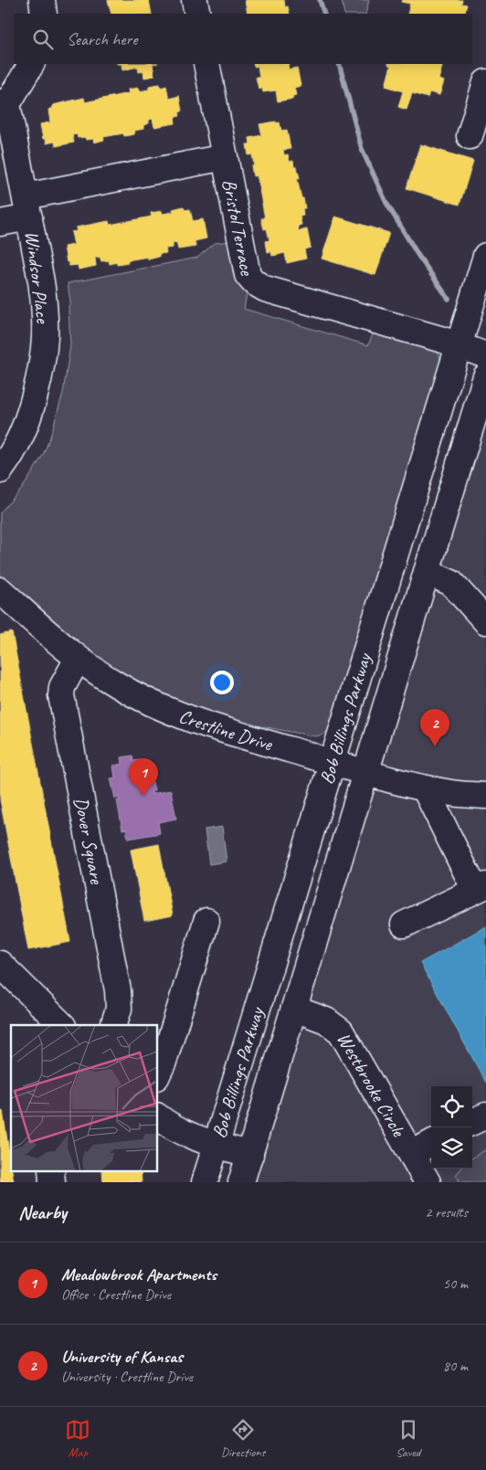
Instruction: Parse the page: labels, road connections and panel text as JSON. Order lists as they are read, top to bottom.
{
  "streets": {
    "main road": [
      "Bristol Terrace",
      "Windsor Place",
      "Bob Billings Parkway",
      "Crestline Drive",
      "Dover Square",
      "Westbrooke Circle"
    ]
  },
  "crossings": [
    ["Bristol Terrace", "Windsor Place"],
    ["Bristol Terrace", "Bob Billings Parkway"],
    ["Bob Billings Parkway", "Crestline Drive"],
    ["Bob Billings Parkway", "Westbrooke Circle"],
    ["Crestline Drive", "Dover Square"]
  ],
  "page": {
    "search": "Search here",
    "pins": ["2", "1"],
    "heading": ["Nearby", "2 results"],
    "list": [
      {
        "mark": "1",
        "name": "Meadowbrook Apartments",
        "note": "Office · Crestline Drive",
        "value": "50 m"
      },
      {
        "mark": "2",
        "name": "University of Kansas",
        "note": "University · Crestline Drive",
        "value": "80 m"
      }
    ],
    "nav": ["Map", "Directions", "Saved"]
  }
}
